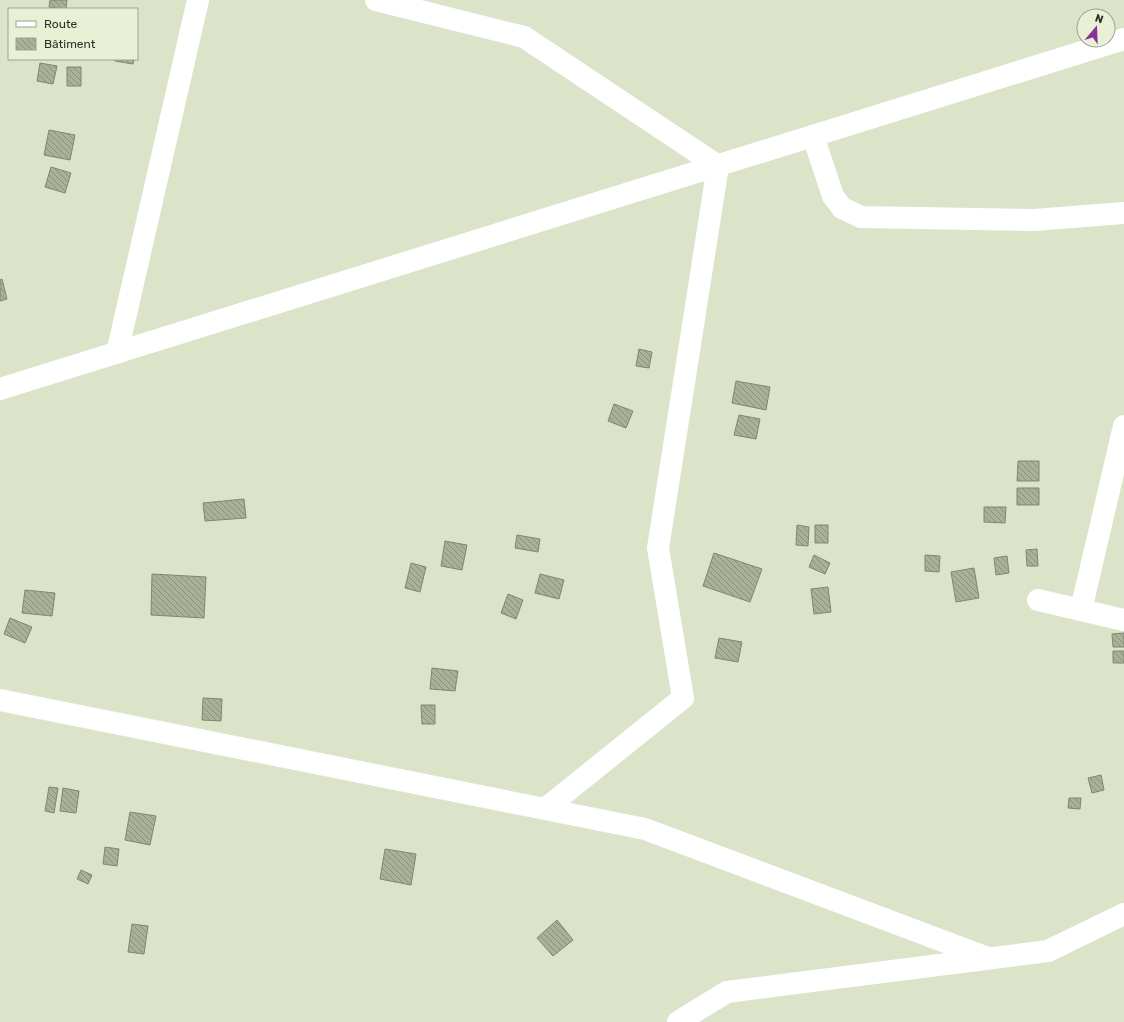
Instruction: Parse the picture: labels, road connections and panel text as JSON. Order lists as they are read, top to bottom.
{
  "legend": ["Route", "Bâtiment"],
  "north": "top"
}
